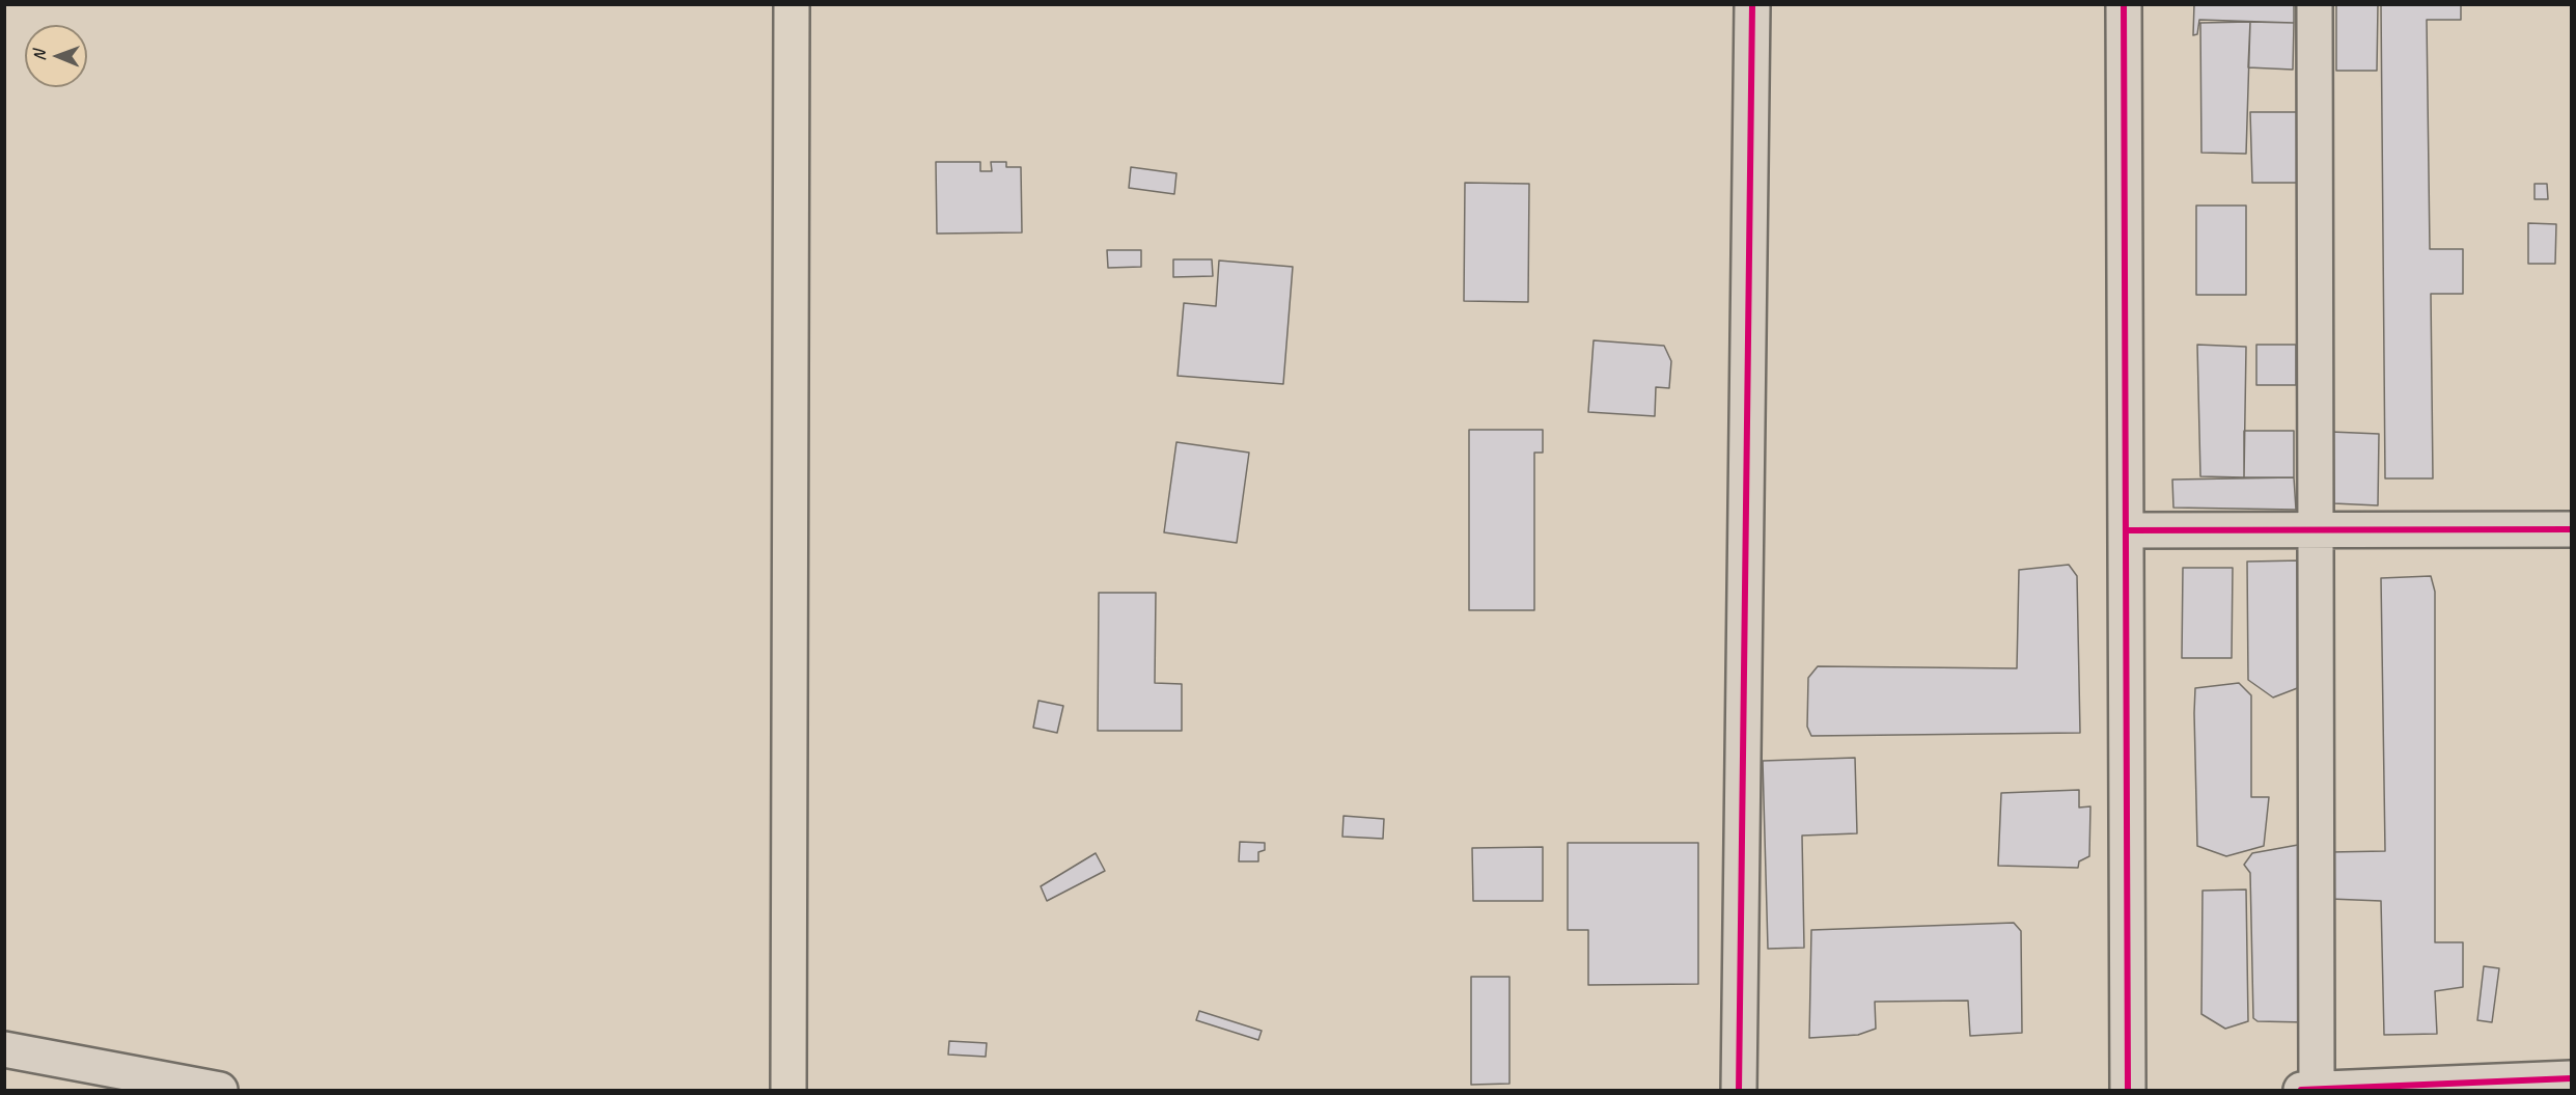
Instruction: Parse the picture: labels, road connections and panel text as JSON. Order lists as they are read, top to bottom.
{
  "north": "left"
}
